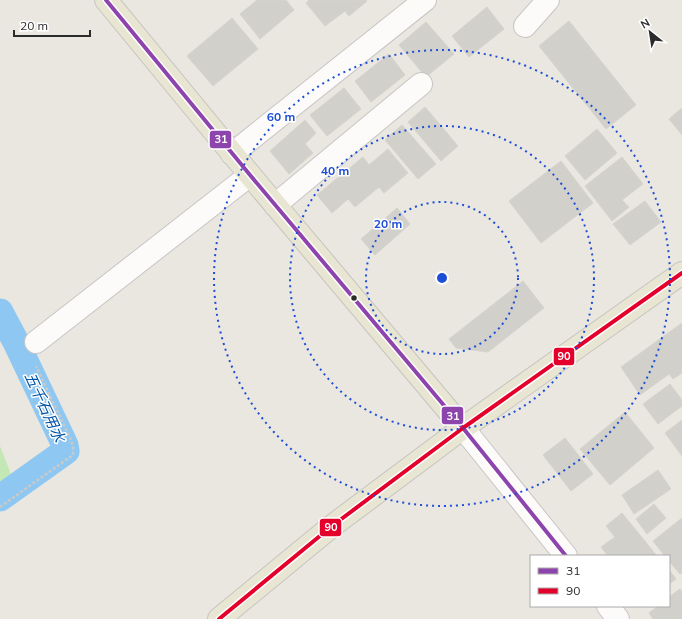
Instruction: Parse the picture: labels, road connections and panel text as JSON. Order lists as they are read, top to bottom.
{
  "water": ["五千石用水"],
  "lines": ["transit line 31", "transit line 90"],
  "legend": ["31", "90"],
  "scale_bar": "20 m",
  "north": "top left",
  "rings": ["60 m", "40 m", "20 m"]
}
